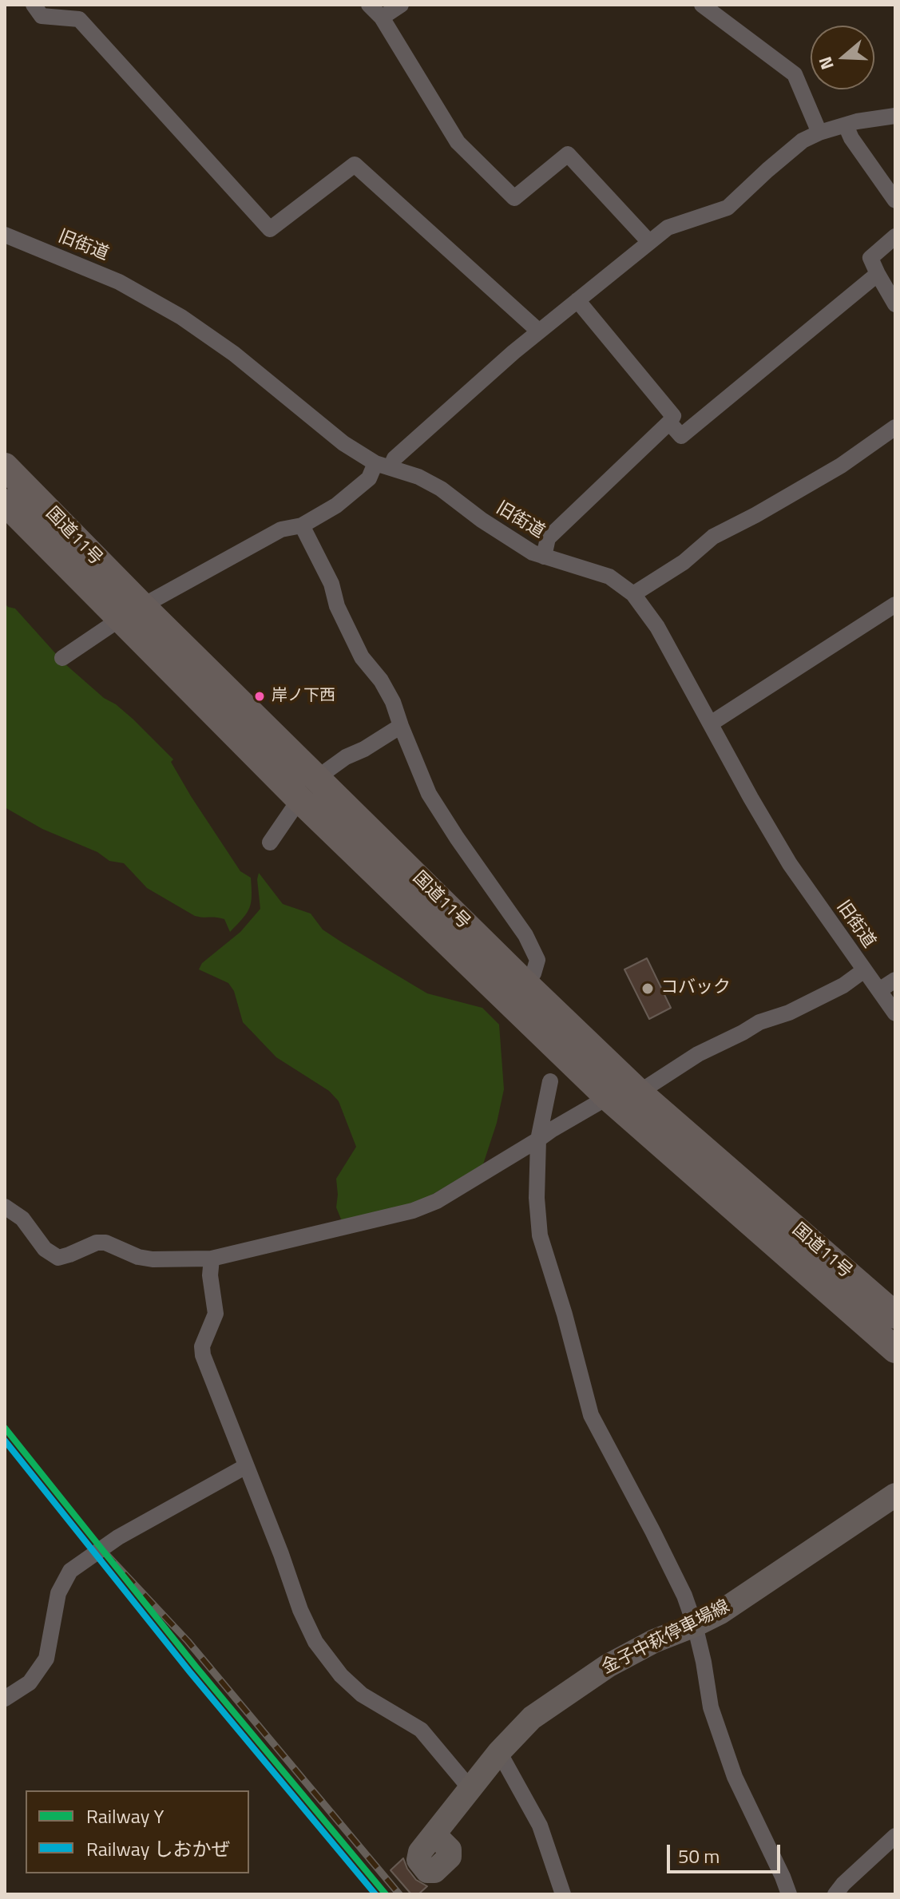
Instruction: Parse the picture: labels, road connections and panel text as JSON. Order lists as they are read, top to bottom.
{
  "streets": {
    "highway": ["国道11号"],
    "main road": ["金子中萩停車場線"],
    "street": ["旧街道"]
  },
  "places": ["岸ノ下西", "コバック"],
  "lines": ["rail line Y", "rail line しおかぜ"],
  "legend": ["Railway Y", "Railway しおかぜ"],
  "scale_bar": "50 m",
  "north": "left"
}
